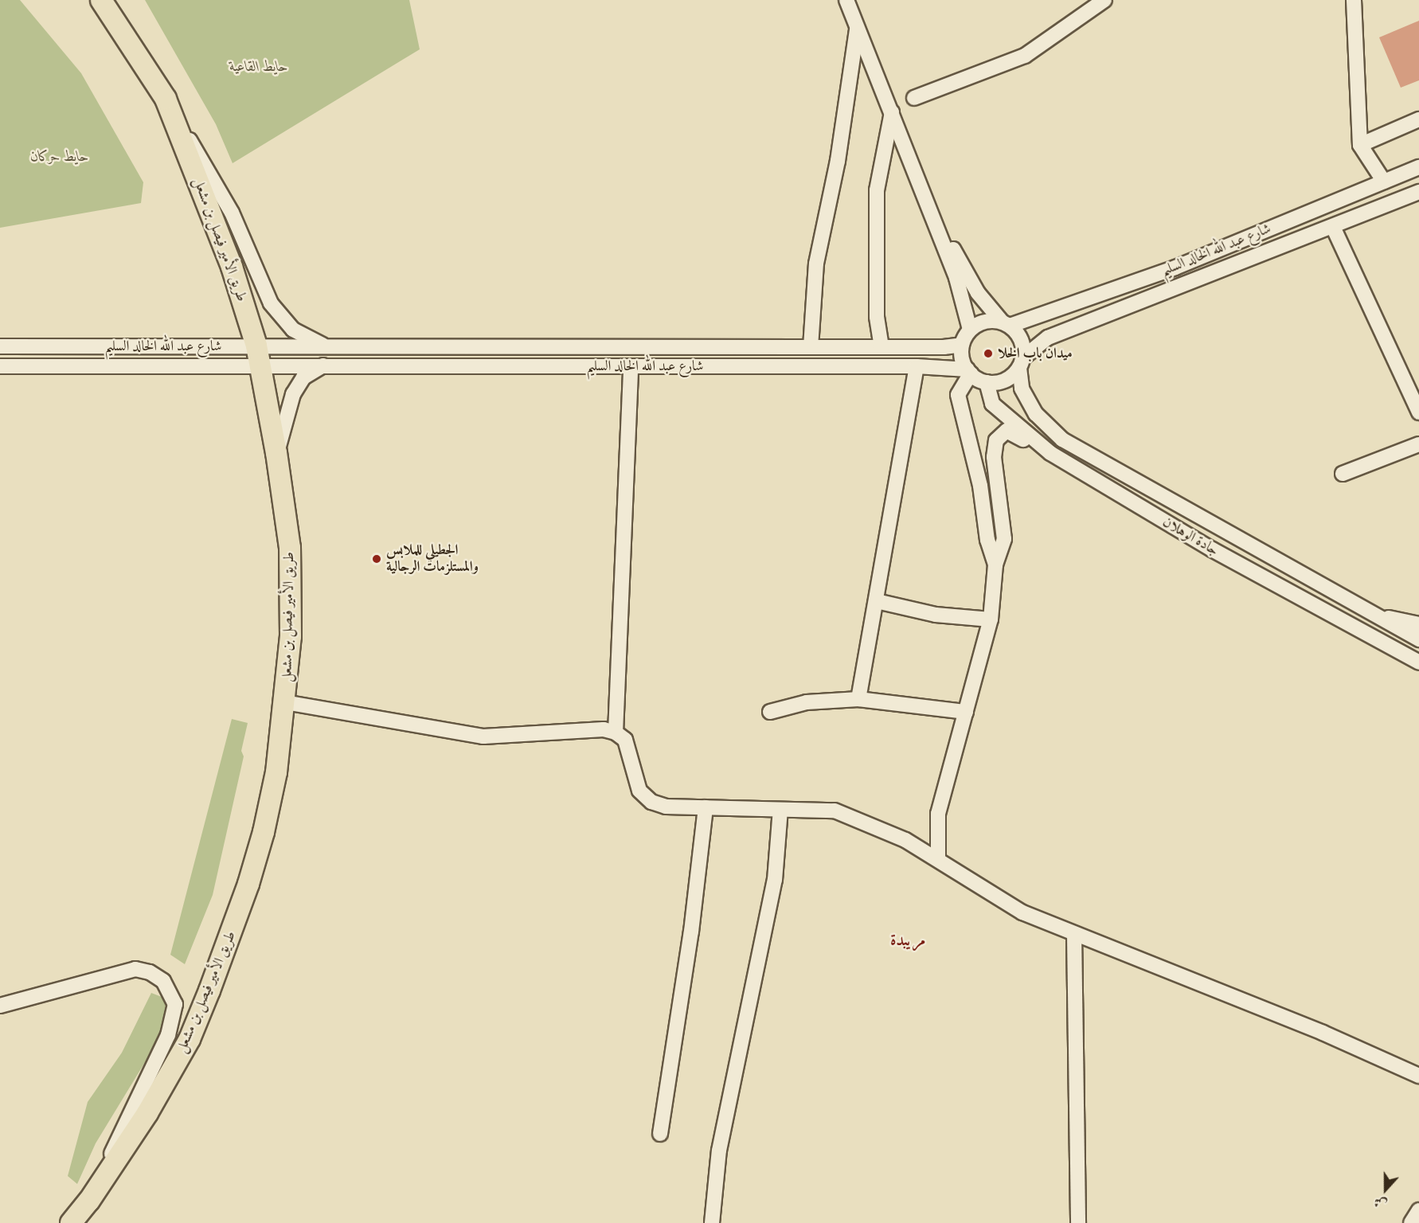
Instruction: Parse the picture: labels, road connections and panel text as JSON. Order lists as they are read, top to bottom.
{
  "streets": {
    "highway": ["طريق الأمير فيصل بن مشعل"],
    "street": ["شارع عبد الله الخالد السليم", "جادة الوهلان"]
  },
  "crossings": [
    ["طريق الأمير فيصل بن مشعل", "شارع عبد الله الخالد السليم"],
    ["شارع عبد الله الخالد السليم", "جادة الوهلان"]
  ],
  "districts": ["مريبدة"],
  "parks": ["حايط القاعية", "حايط حركان"],
  "places": ["ميدان باب الخلا", "الجطيلي للملابس والمستلزمات الرجالية"],
  "north": "bottom"
}
